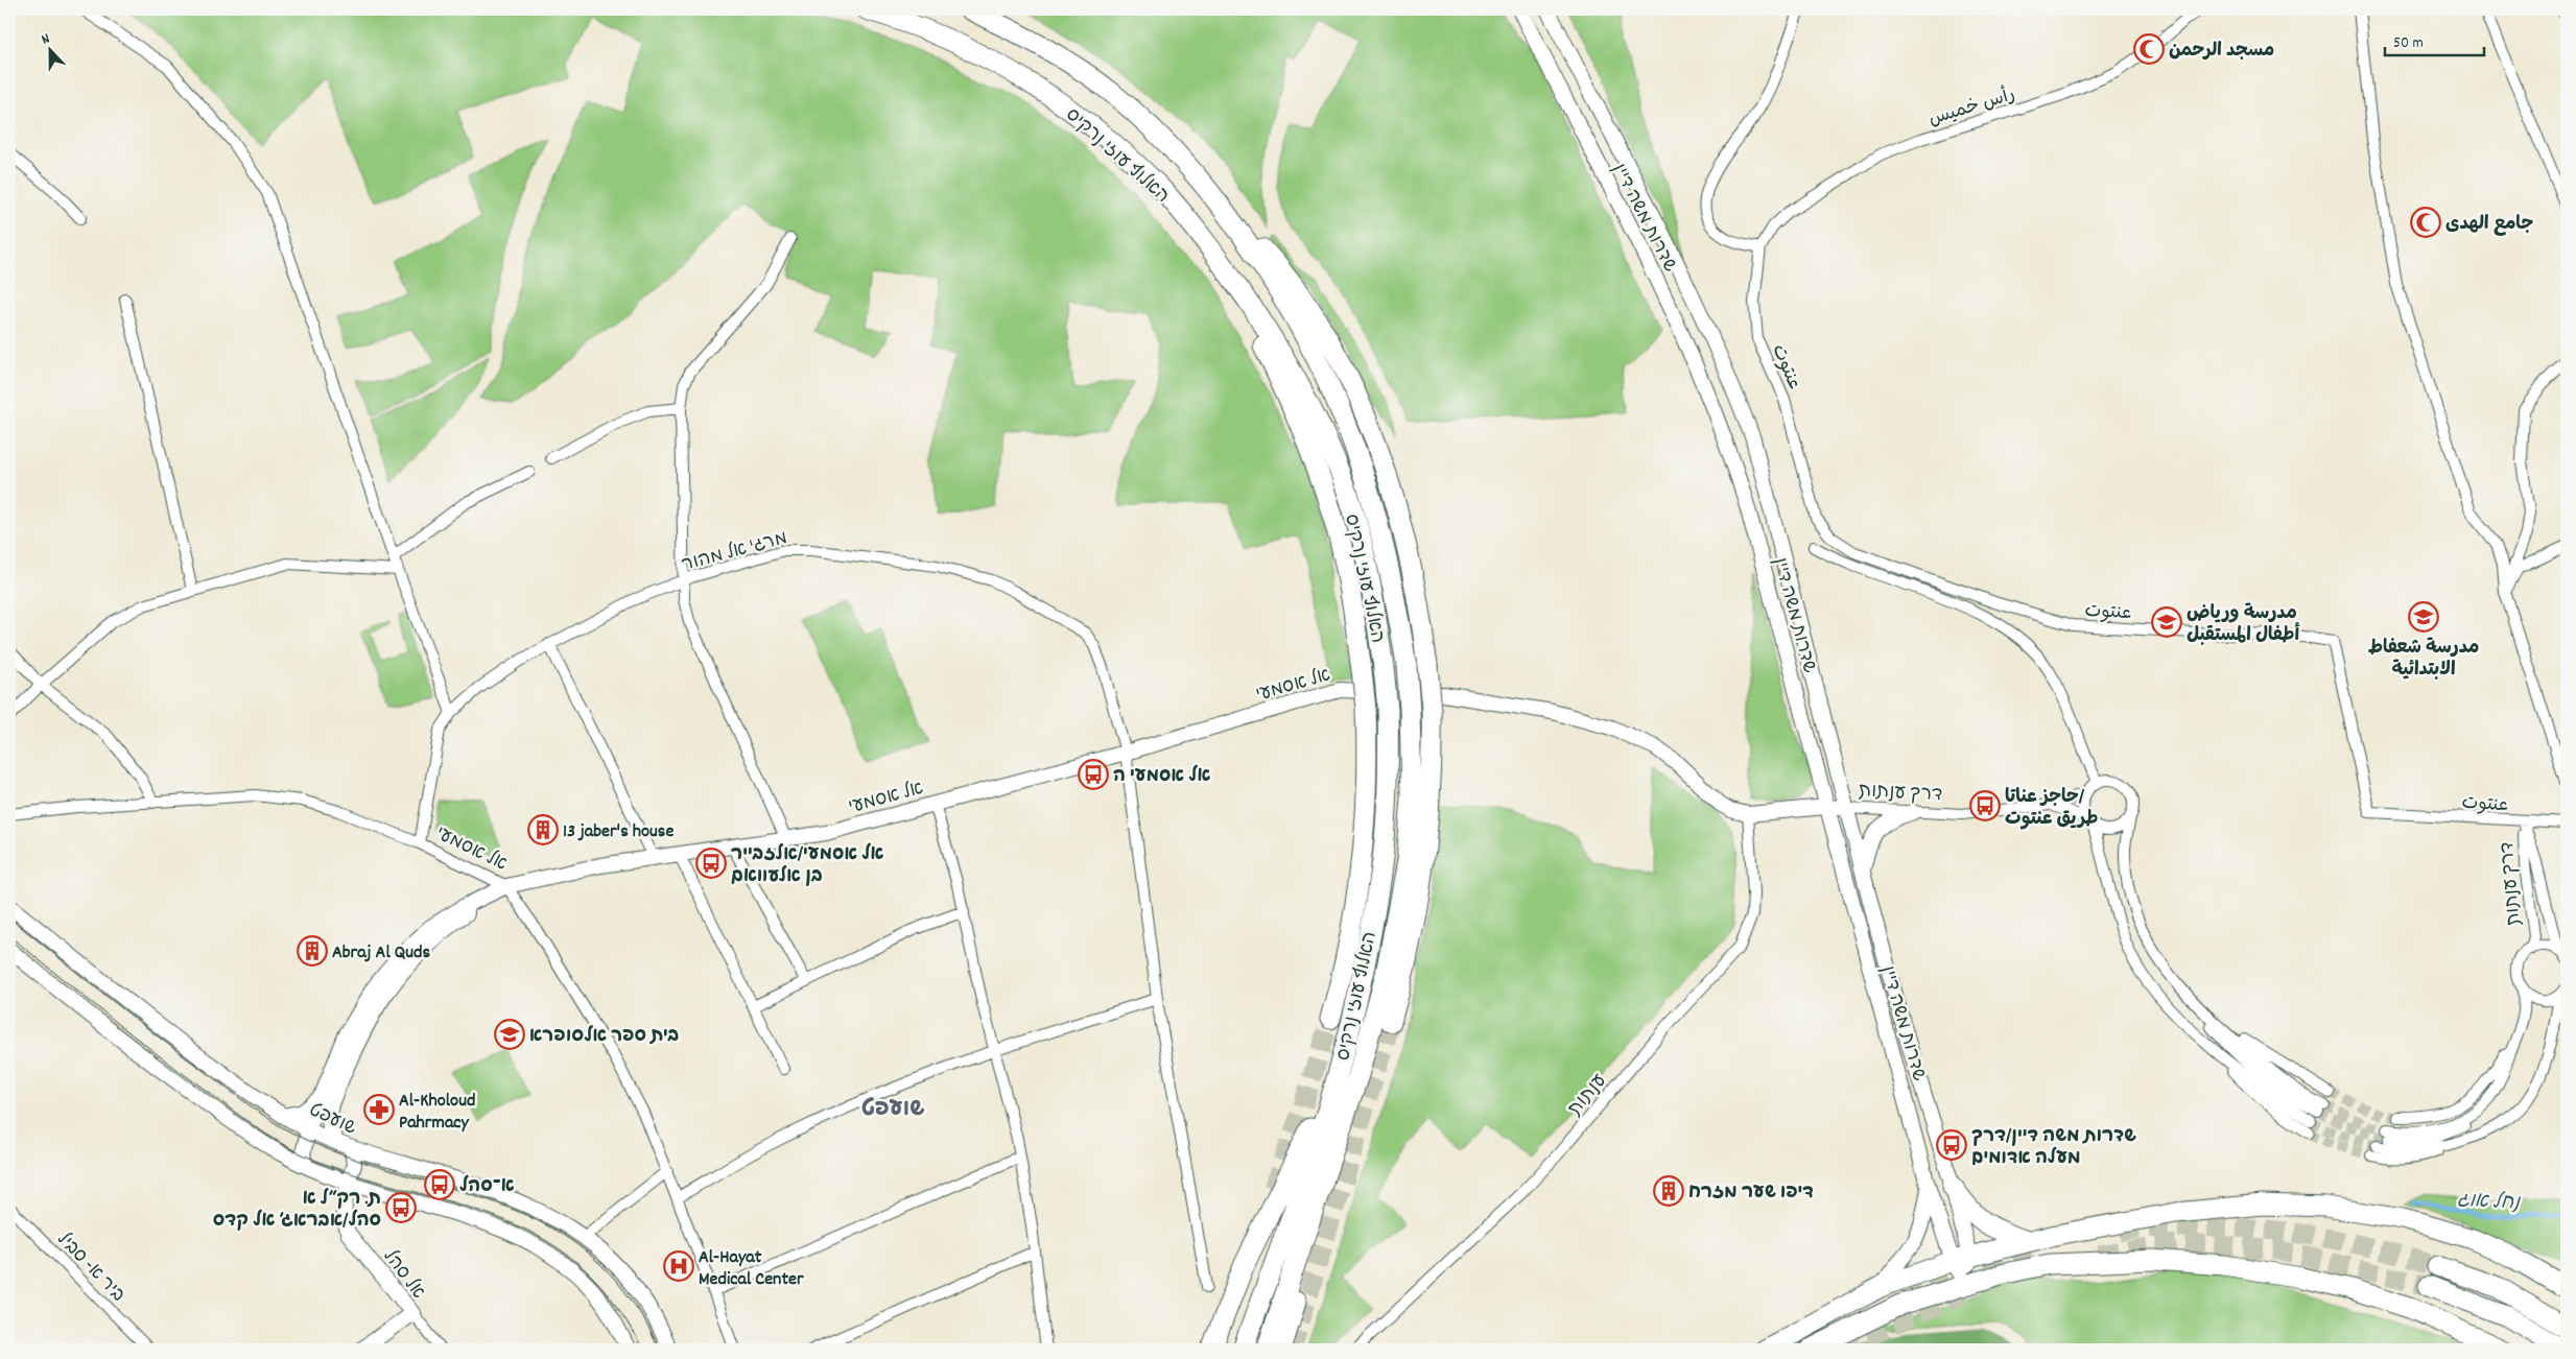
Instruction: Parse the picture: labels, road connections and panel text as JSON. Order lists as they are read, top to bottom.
{
  "streets": {
    "highway": ["האלוף עוזי נרקיס"],
    "street": [
      "رأس خميس",
      "שדרות משה דיין",
      "عنتوت",
      "מרג' אל מהור",
      "אל אסמעי",
      "דרך ענתות",
      "ענתות",
      "שועפט",
      "ביר א- סביל",
      "אל סהל"
    ]
  },
  "crossings": [
    ["رأس خميس", "عنتوت"],
    ["שדרות משה דיין", "דרך ענתות"],
    ["عنتوت", "דרך ענתות"],
    ["מרג' אל מהור", "אל אסמעי"],
    ["אל אסמעי", "דרך ענתות"],
    ["אל אסמעי", "ענתות"],
    ["דרך ענתות", "ענתות"]
  ],
  "districts": ["שועפט"],
  "water": ["נחל אוג"],
  "places": {
    "mosque": ["مسجد الرحمن", "جامع الهدى"],
    "school or university": ["مدرسة شعفاط الابتدائية", "مدرسة ورياض أطفال المستقبل", "בית ספר אלסופרא"],
    "bus stop": [
      "אל אסמעי ה",
      "حاجز عناتا/ طريق عنتوت",
      "אל אסמעי/אלזבייר בן אלעוואם",
      "שדרות משה דיין/דרך מעלה אדומים",
      "א־סהל",
      "ת. רק״ל א סהל/אבראג׳ אל קדס"
    ],
    "building": ["13 jaber's house", "Abraj Al Quds", "דיפו שער מזרח"],
    "pharmacy": ["Al-Kholoud Pahrmacy"],
    "hospital": ["Al-Hayat Medical Center"]
  },
  "scale_bar": "50 m",
  "north": "top"
}
